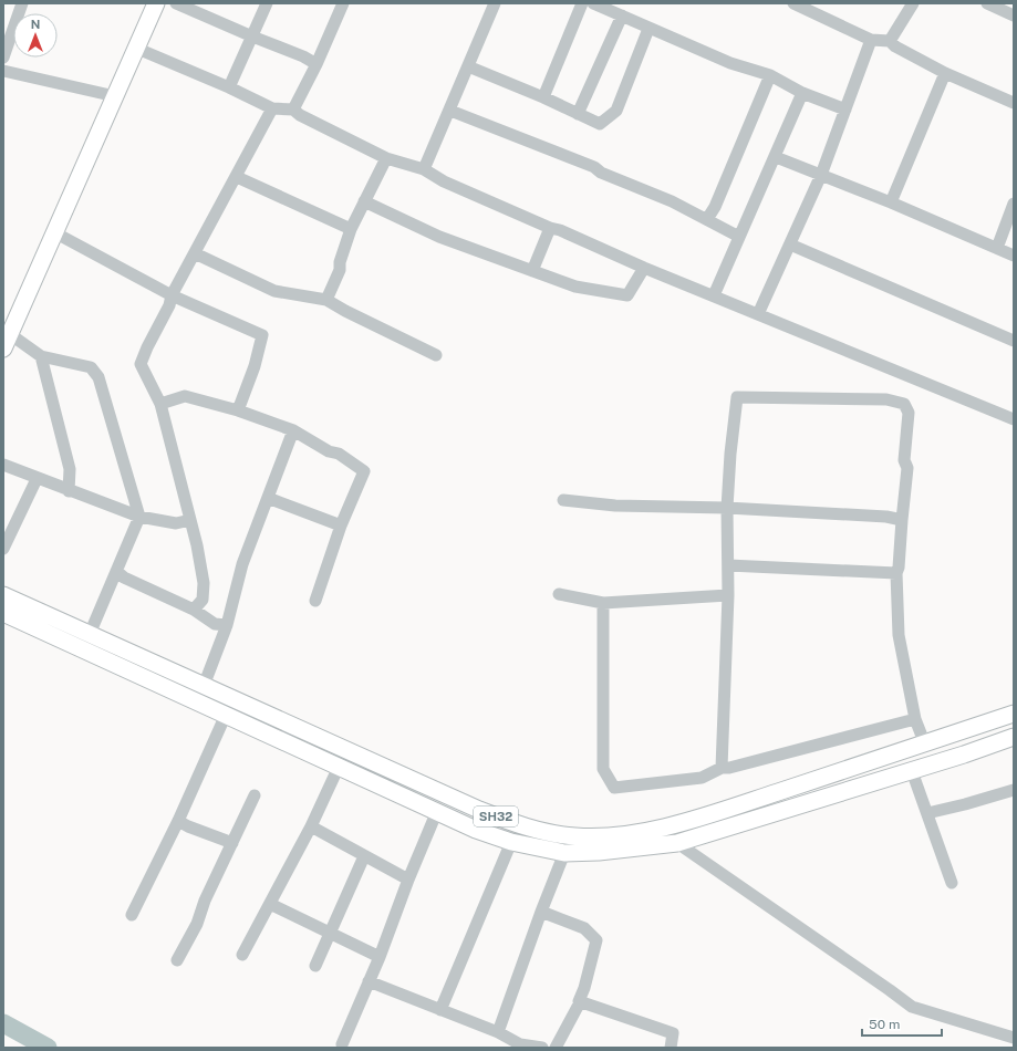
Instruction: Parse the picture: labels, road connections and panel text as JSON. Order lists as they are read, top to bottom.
{
  "streets": {
    "main road": ["SH32"]
  },
  "scale_bar": "50 m",
  "north": "top"
}
